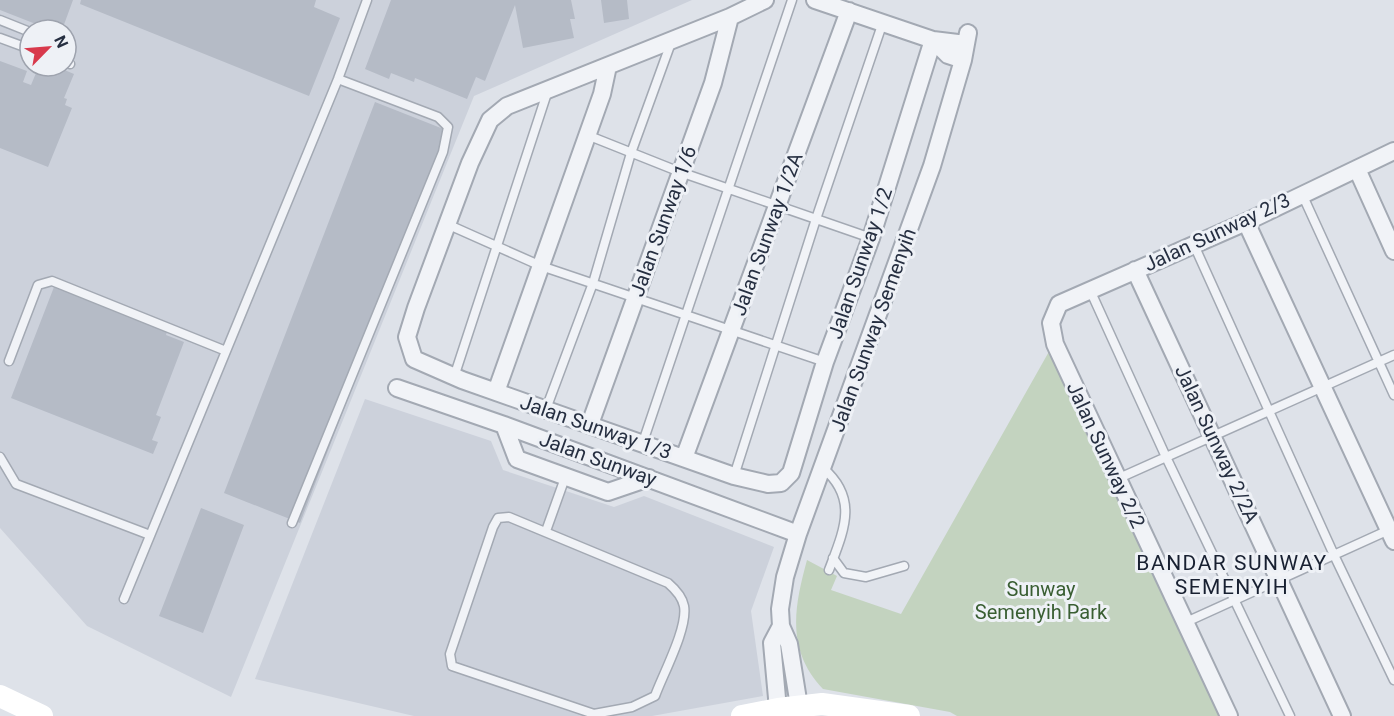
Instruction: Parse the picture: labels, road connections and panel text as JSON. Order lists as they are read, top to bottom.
{
  "streets": {
    "street": [
      "Jalan Sunway 1/6",
      "Jalan Sunway 2/3",
      "Jalan Sunway 1/2A",
      "Jalan Sunway 1/2",
      "Jalan Sunway Semenyih",
      "Jalan Sunway 1/3",
      "Jalan Sunway 2/2A",
      "Jalan Sunway 2/2",
      "Jalan Sunway"
    ]
  },
  "crossings": [
    ["Jalan Sunway 1/6", "Jalan Sunway 1/3"],
    ["Jalan Sunway 2/3", "Jalan Sunway 2/2A"],
    ["Jalan Sunway 2/3", "Jalan Sunway 2/2"],
    ["Jalan Sunway 1/2A", "Jalan Sunway 1/3"],
    ["Jalan Sunway 1/2", "Jalan Sunway Semenyih"],
    ["Jalan Sunway 1/2", "Jalan Sunway 1/3"],
    ["Jalan Sunway Semenyih", "Jalan Sunway"]
  ],
  "districts": ["BANDAR SUNWAY SEMENYIH"],
  "parks": ["Sunway Semenyih Park"],
  "north": "top right"
}
